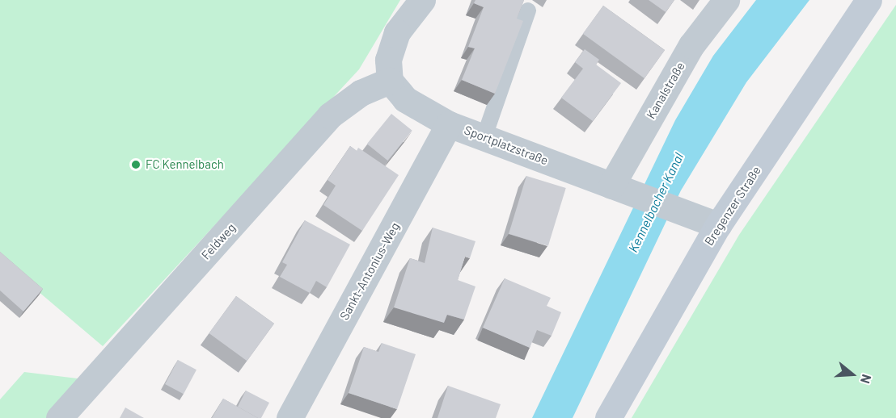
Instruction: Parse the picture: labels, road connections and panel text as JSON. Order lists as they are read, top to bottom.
{
  "streets": {
    "main road": ["Bregenzer Straße"],
    "street": [
      "Kanalstraße",
      "Sportplatzstraße",
      "Feldweg",
      "Sankt-Antonius-Weg"
    ]
  },
  "crossings": [
    ["Kanalstraße", "Sportplatzstraße"],
    ["Sportplatzstraße", "Bregenzer Straße"],
    ["Sportplatzstraße", "Feldweg"],
    ["Sportplatzstraße", "Sankt-Antonius-Weg"]
  ],
  "water": ["Kennelbacher Kanal"],
  "places": ["FC Kennelbach"],
  "north": "right"
}
